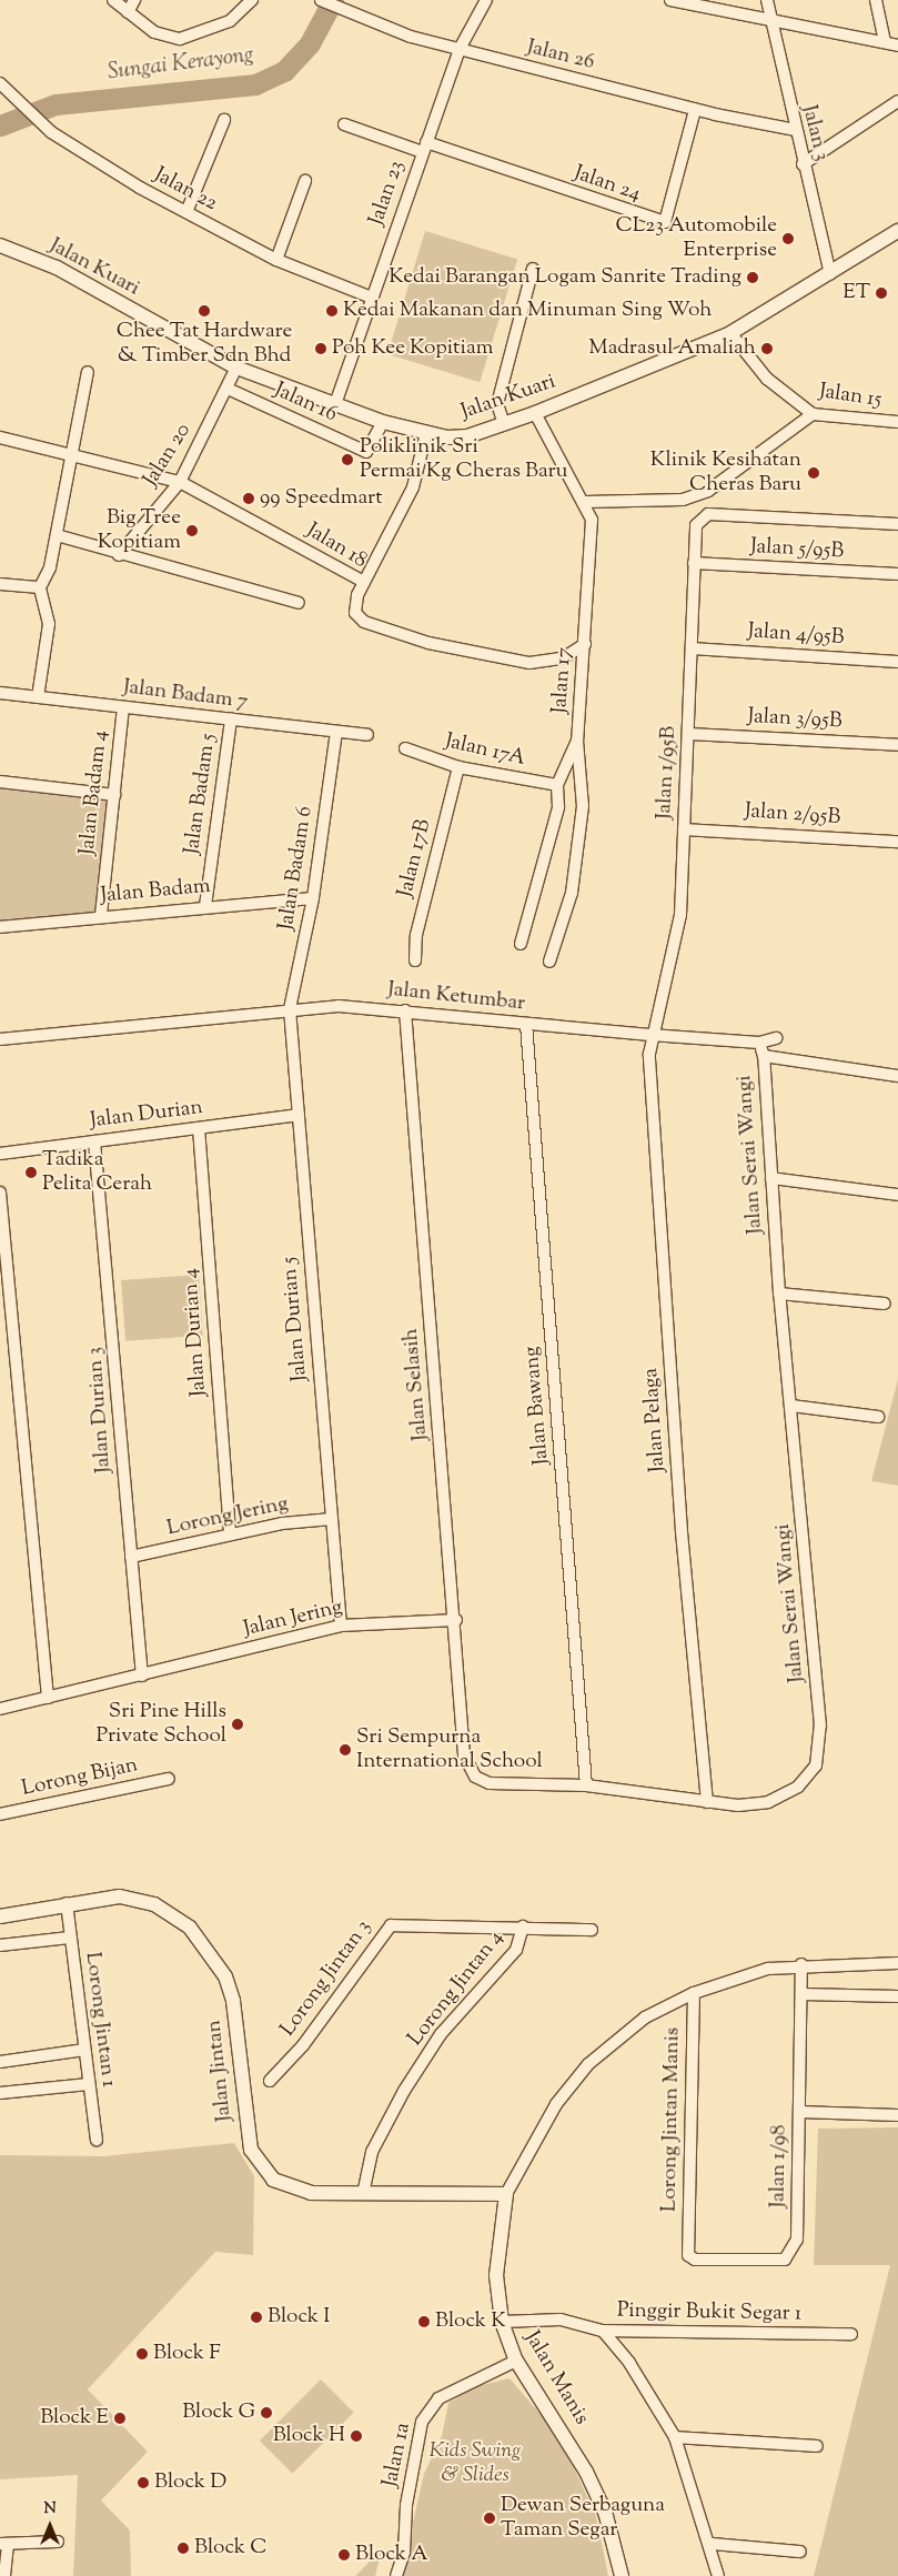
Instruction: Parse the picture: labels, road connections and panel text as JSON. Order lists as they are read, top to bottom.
{
  "streets": {
    "street": [
      "Jalan 26",
      "Jalan 3",
      "Jalan 24",
      "Jalan 22",
      "Jalan 23",
      "Jalan Kuari",
      "Jalan 15",
      "Jalan 16",
      "Jalan 20",
      "Jalan 18",
      "Jalan 5/95B",
      "Jalan 4/95B",
      "Jalan 17",
      "Jalan Badam 7",
      "Jalan 3/95B",
      "Jalan 17A",
      "Jalan 1/95B",
      "Jalan Badam 4",
      "Jalan Badam 5",
      "Jalan 2/95B",
      "Jalan 17B",
      "Jalan Badam 6",
      "Jalan Badam",
      "Jalan Ketumbar",
      "Jalan Durian",
      "Jalan Serai Wangi",
      "Jalan Durian 5",
      "Jalan Durian 4",
      "Jalan Selasih",
      "Jalan Bawang",
      "Jalan Durian 3",
      "Jalan Pelaga",
      "Lorong Jering",
      "Jalan Jering",
      "Lorong Bijan",
      "Lorong Jintan 3",
      "Lorong Jintan 4",
      "Lorong Jintan 1",
      "Jalan Jintan",
      "Lorong Jintan Manis",
      "Jalan 1/98",
      "Pinggir Bukit Segar 1",
      "Jalan Manis",
      "Jalan 1a"
    ]
  },
  "crossings": [
    ["Jalan 26", "Jalan 3"],
    ["Jalan 26", "Jalan 24"],
    ["Jalan 26", "Jalan 23"],
    ["Jalan 3", "Jalan Kuari"],
    ["Jalan 24", "Jalan 23"],
    ["Jalan 22", "Jalan 23"],
    ["Jalan 23", "Jalan Kuari"],
    ["Jalan Kuari", "Jalan 15"],
    ["Jalan Kuari", "Jalan 16"],
    ["Jalan Kuari", "Jalan 20"],
    ["Jalan Kuari", "Jalan 17"],
    ["Jalan 16", "Jalan 20"],
    ["Jalan 20", "Jalan 18"],
    ["Jalan 18", "Jalan 17"],
    ["Jalan 5/95B", "Jalan 1/95B"],
    ["Jalan 4/95B", "Jalan 1/95B"],
    ["Jalan Badam 7", "Jalan Badam 4"],
    ["Jalan Badam 7", "Jalan Badam 5"],
    ["Jalan Badam 7", "Jalan Badam 6"],
    ["Jalan 3/95B", "Jalan 1/95B"],
    ["Jalan 17A", "Jalan 17B"],
    ["Jalan 1/95B", "Jalan 2/95B"],
    ["Jalan 1/95B", "Jalan Ketumbar"],
    ["Jalan 1/95B", "Jalan Pelaga"],
    ["Jalan Badam 4", "Jalan Badam"],
    ["Jalan Badam 5", "Jalan Badam"],
    ["Jalan Badam 6", "Jalan Badam"],
    ["Jalan Badam 6", "Jalan Ketumbar"],
    ["Jalan Badam 6", "Jalan Durian 5"],
    ["Jalan Ketumbar", "Jalan Durian 5"],
    ["Jalan Ketumbar", "Jalan Selasih"],
    ["Jalan Ketumbar", "Jalan Bawang"],
    ["Jalan Ketumbar", "Jalan Pelaga"],
    ["Jalan Durian", "Jalan Durian 5"],
    ["Jalan Durian", "Jalan Durian 4"],
    ["Jalan Durian", "Jalan Durian 3"],
    ["Jalan Serai Wangi", "Jalan Selasih"],
    ["Jalan Serai Wangi", "Jalan Bawang"],
    ["Jalan Serai Wangi", "Jalan Pelaga"],
    ["Jalan Durian 5", "Lorong Jering"],
    ["Jalan Durian 5", "Jalan Jering"],
    ["Jalan Durian 4", "Lorong Jering"],
    ["Jalan Selasih", "Jalan Jering"],
    ["Jalan Durian 3", "Lorong Jering"],
    ["Jalan Durian 3", "Jalan Jering"],
    ["Lorong Jintan 3", "Lorong Jintan 4"],
    ["Lorong Jintan 4", "Jalan Jintan"],
    ["Lorong Jintan 1", "Jalan Jintan"],
    ["Jalan Jintan", "Jalan Manis"],
    ["Lorong Jintan Manis", "Jalan 1/98"],
    ["Pinggir Bukit Segar 1", "Jalan Manis"],
    ["Jalan Manis", "Jalan 1a"]
  ],
  "water": ["Sungai Kerayong"],
  "parks": ["Kids Swing & Slides"],
  "places": [
    "CL23 Automobile Enterprise",
    "Kedai Barangan Logam Sanrite Trading",
    "ET",
    "Chee Tat Hardware & Timber Sdn Bhd",
    "Kedai Makanan dan Minuman Sing Woh",
    "Poh Kee Kopitiam",
    "Madrasul Amaliah",
    "Poliklinik Sri Permai Kg Cheras Baru",
    "Klinik Kesihatan Cheras Baru",
    "99 Speedmart",
    "Big Tree Kopitiam",
    "Tadika Pelita Cerah",
    "Sri Pine Hills Private School",
    "Sri Sempurna International School",
    "Block I",
    "Block K",
    "Block F",
    "Block G",
    "Block E",
    "Block H",
    "Block D",
    "Dewan Serbaguna Taman Segar",
    "Block C",
    "Block A"
  ],
  "north": "top"
}
